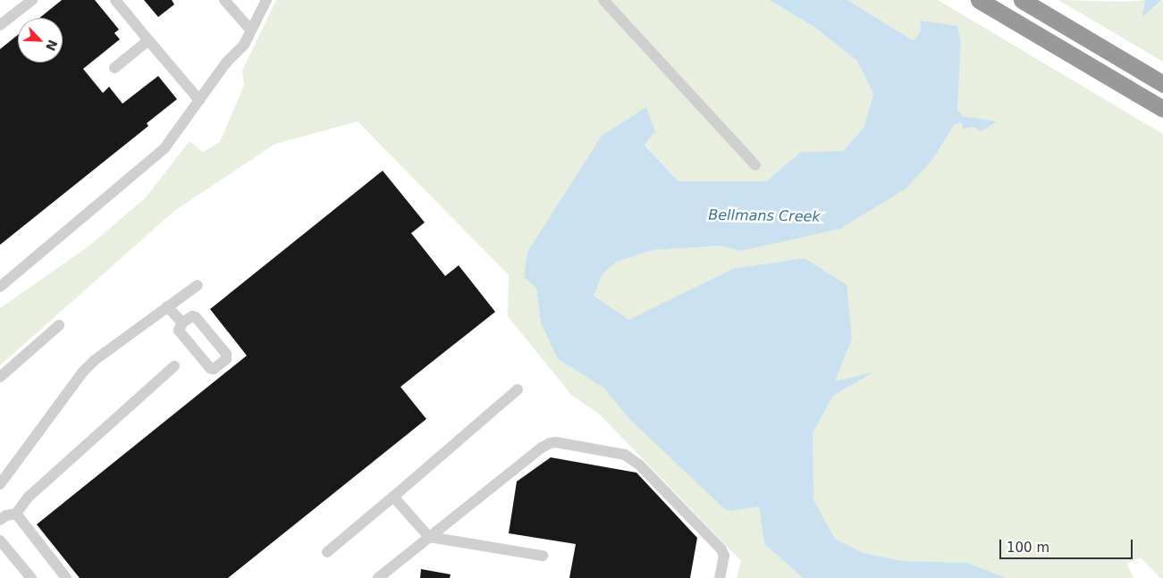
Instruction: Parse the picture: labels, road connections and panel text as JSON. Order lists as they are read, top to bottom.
{
  "water": ["Bellmans Creek"],
  "scale_bar": "100 m",
  "north": "bottom right"
}
